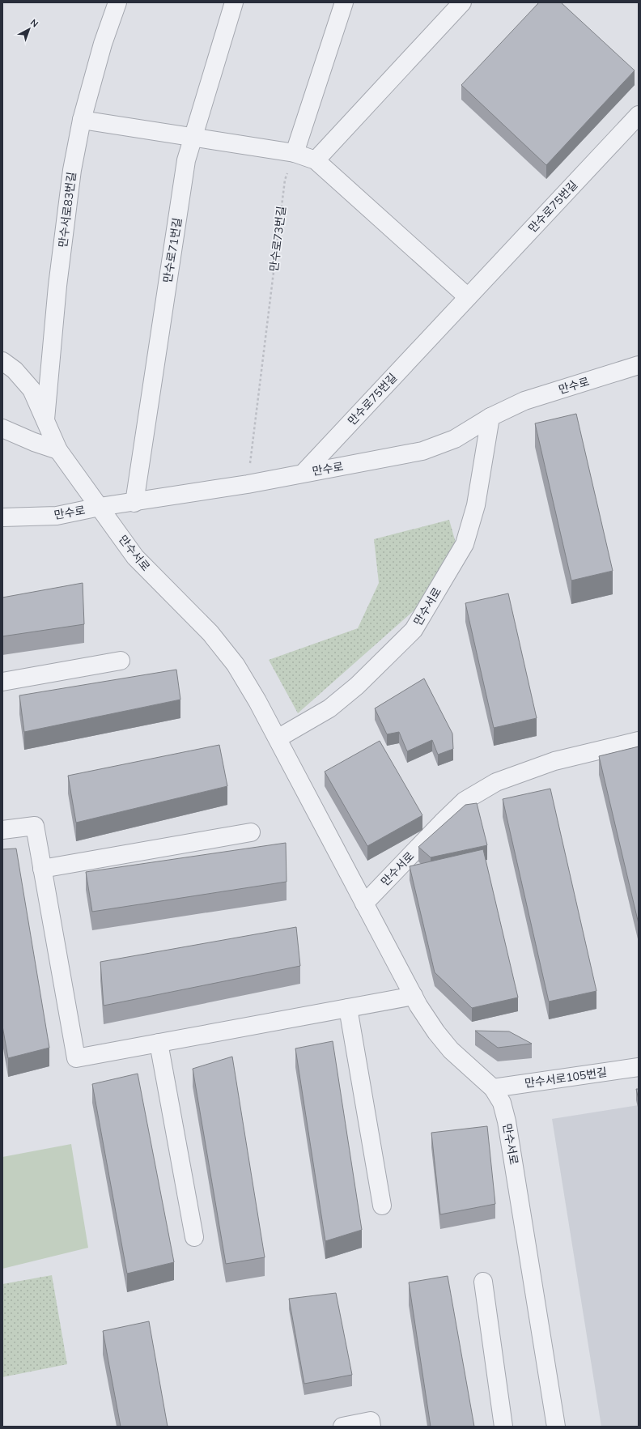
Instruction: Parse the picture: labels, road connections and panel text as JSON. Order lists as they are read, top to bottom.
{
  "streets": {
    "street": [
      "만수로75번길",
      "만수서로83번길",
      "만수로71번길",
      "만수로",
      "만수서로",
      "만수서로105번길"
    ],
    "path": ["만수로73번길"]
  },
  "crossings": [
    ["만수로75번길", "만수로"],
    ["만수서로83번길", "만수서로"],
    ["만수로73번길", "만수로"],
    ["만수로71번길", "만수로"],
    ["만수로", "만수서로"],
    ["만수서로", "만수서로105번길"]
  ],
  "north": "top right"
}
